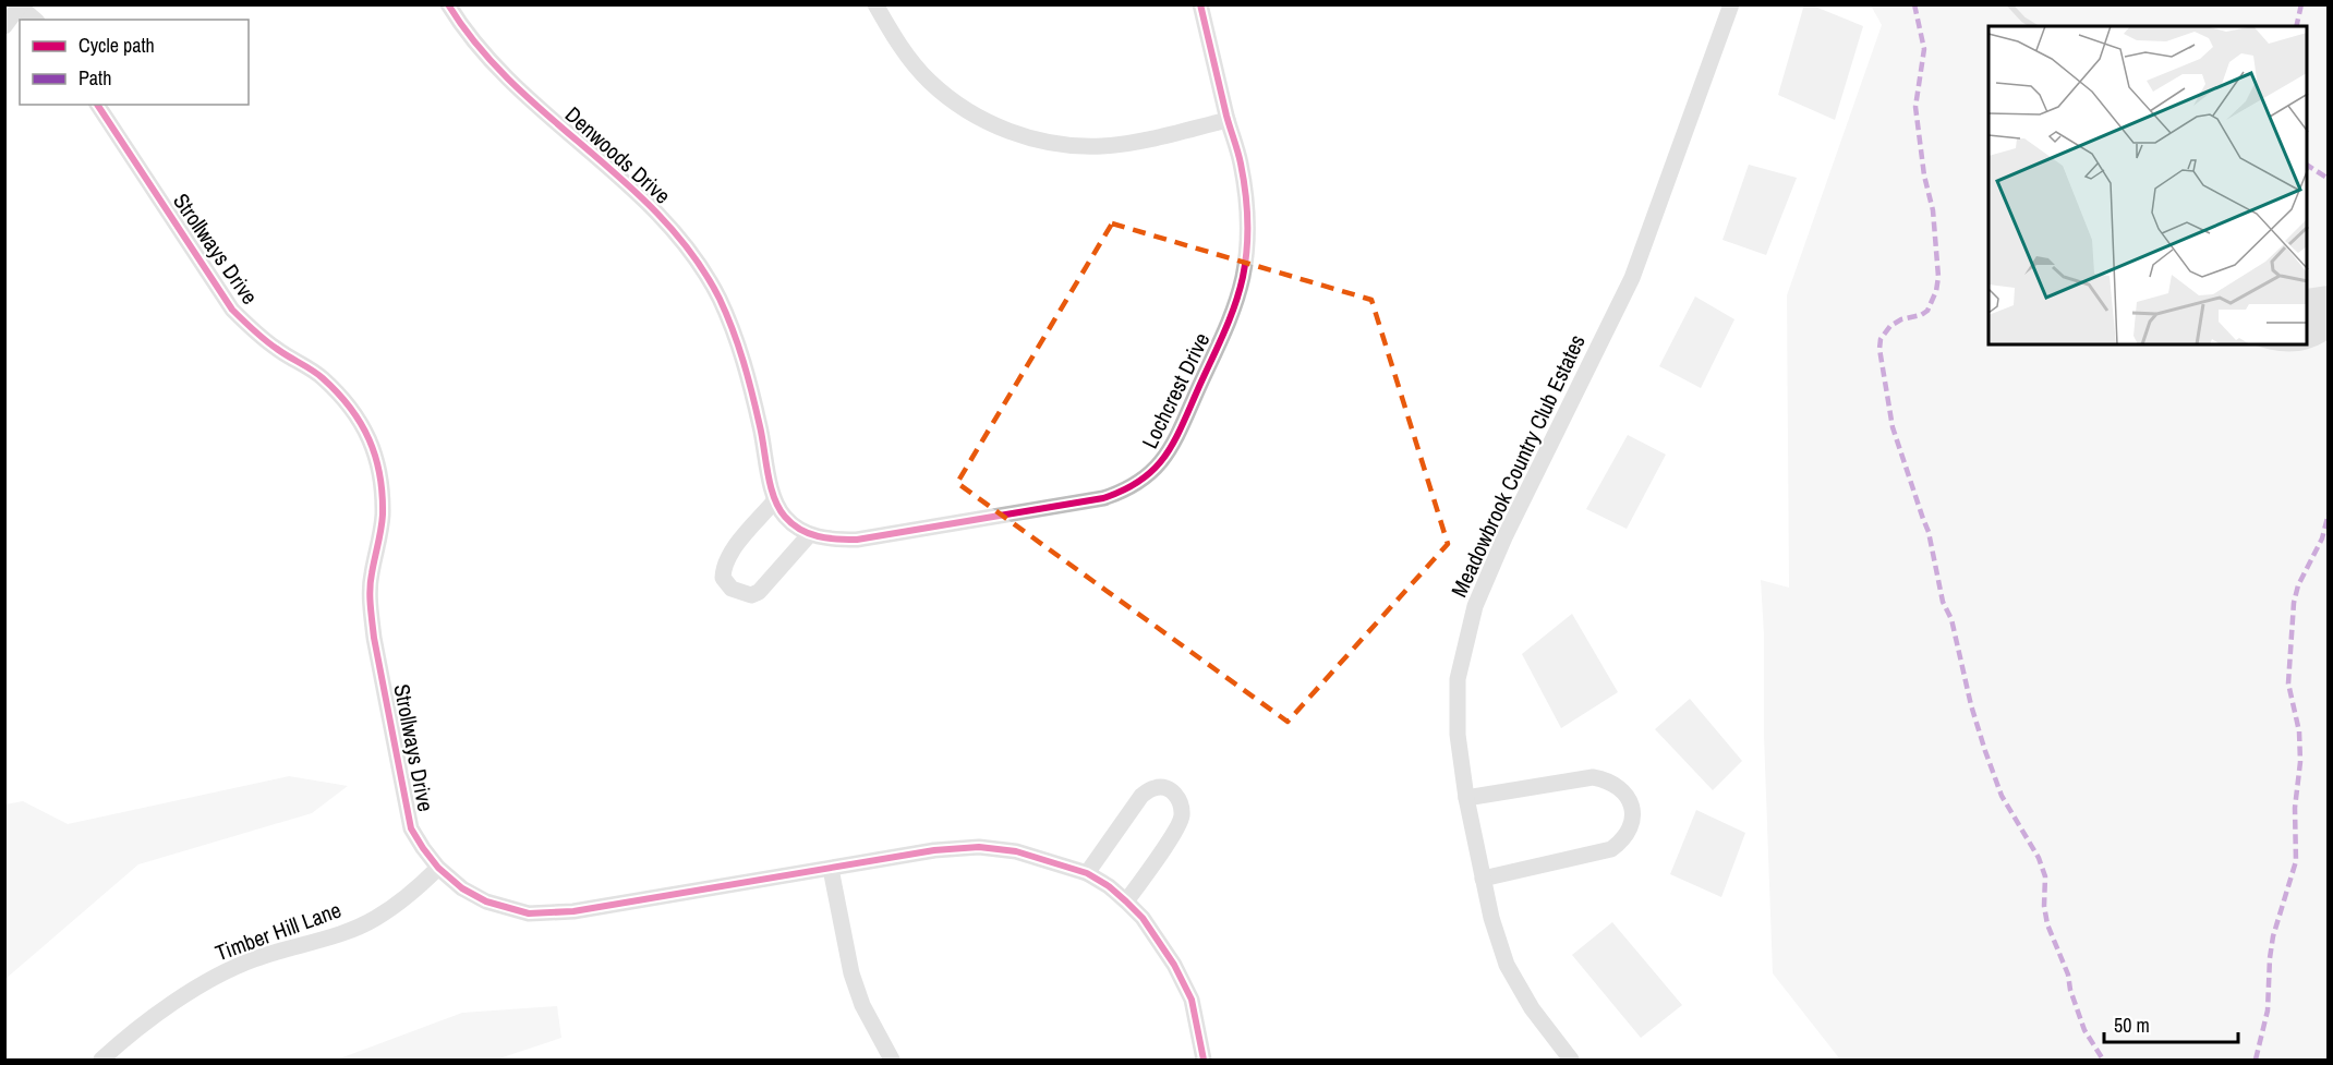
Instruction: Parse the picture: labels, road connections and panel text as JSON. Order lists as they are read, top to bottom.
{
  "streets": {
    "street": [
      "Denwoods Drive",
      "Strollways Drive",
      "Lochcrest Drive",
      "Meadowbrook Country Club Estates",
      "Timber Hill Lane"
    ]
  },
  "crossings": [
    ["Strollways Drive", "Timber Hill Lane"]
  ],
  "legend": ["Cycle path", "Path"],
  "scale_bar": "50 m"
}
